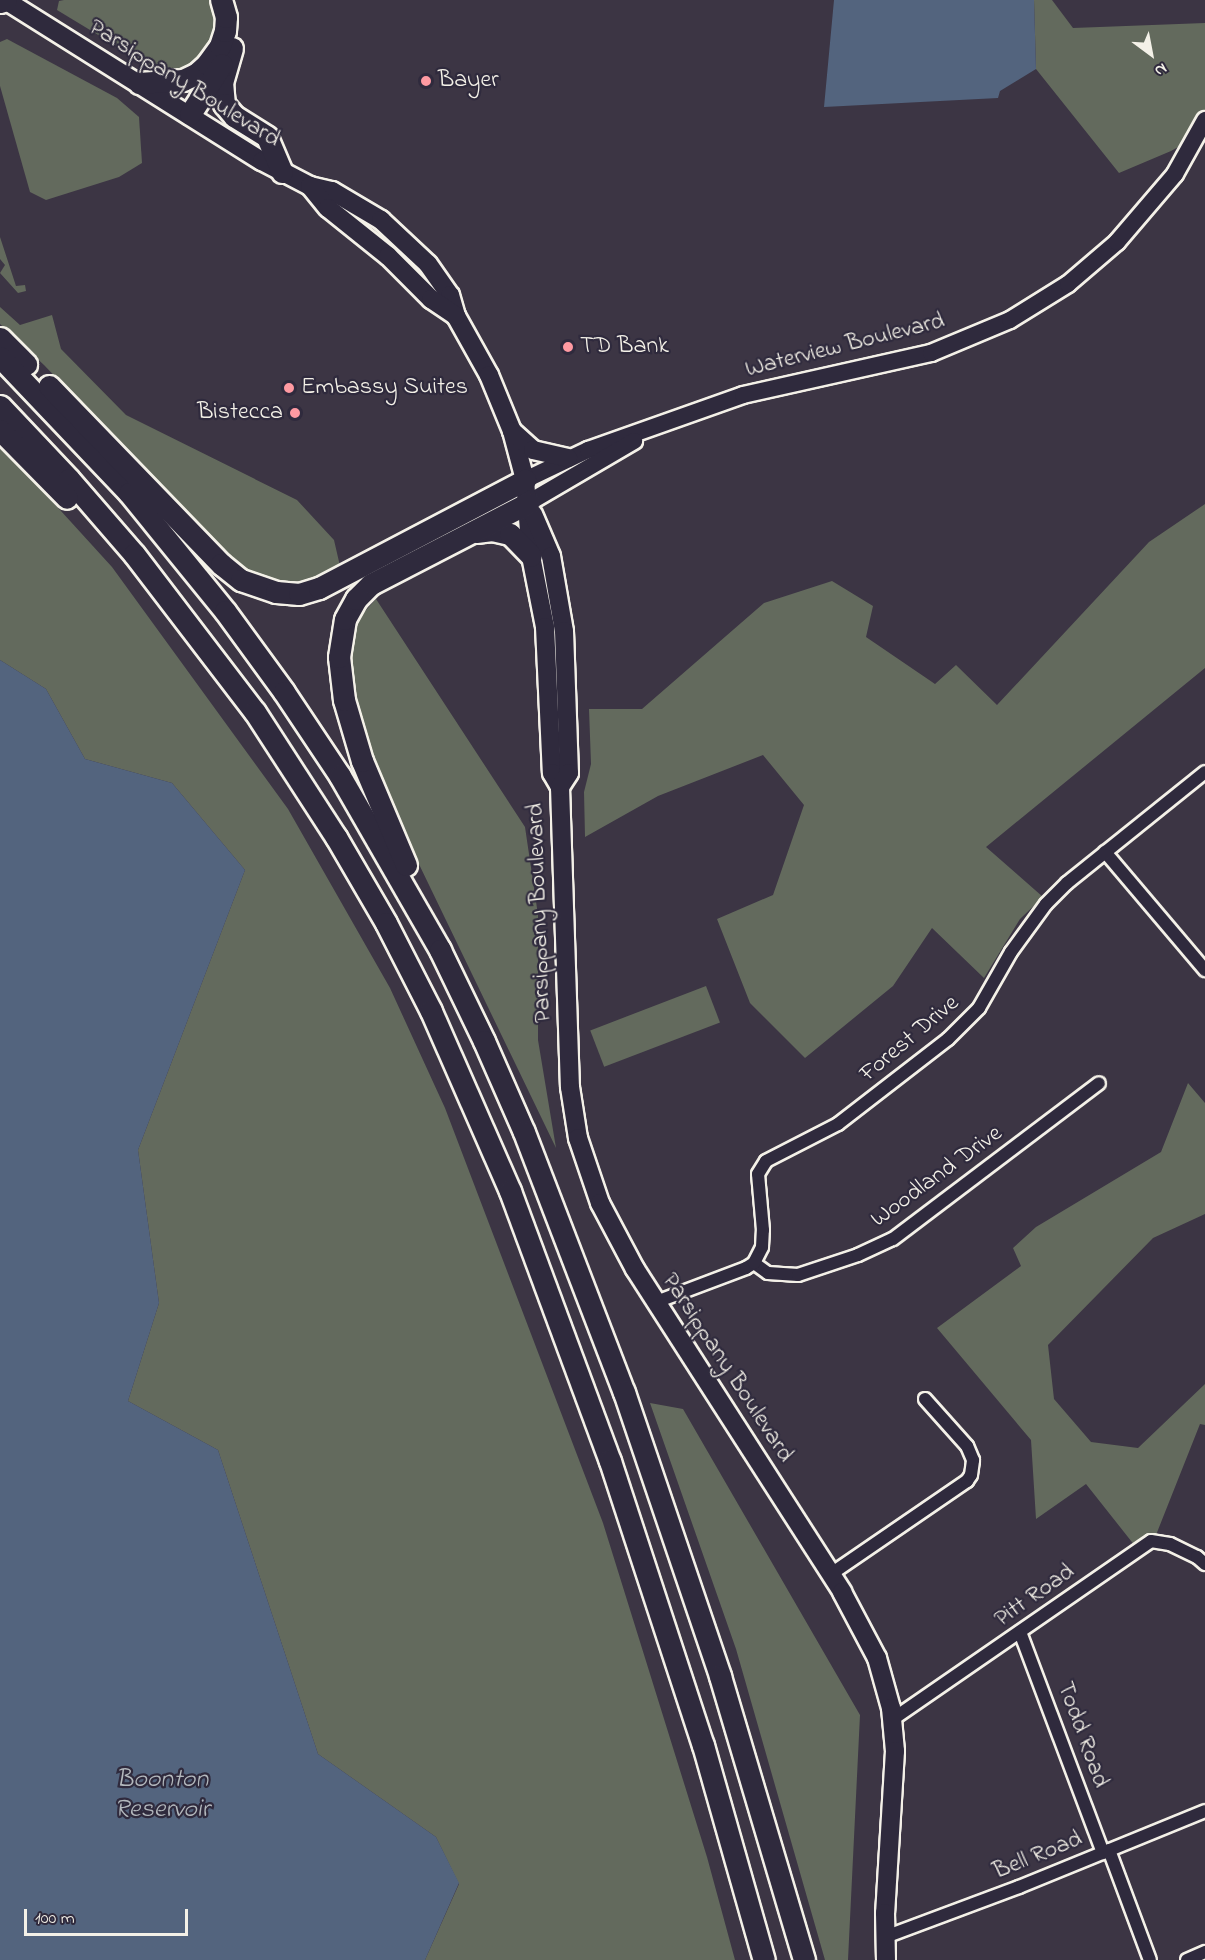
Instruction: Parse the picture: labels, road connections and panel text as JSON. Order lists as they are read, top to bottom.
{
  "streets": {
    "main road": ["Parsippany Boulevard"],
    "street": [
      "Waterview Boulevard",
      "Forest Drive",
      "Woodland Drive",
      "Pitt Road",
      "Todd Road",
      "Bell Road"
    ]
  },
  "crossings": [
    ["Parsippany Boulevard", "Waterview Boulevard"],
    ["Parsippany Boulevard", "Pitt Road"],
    ["Parsippany Boulevard", "Bell Road"],
    ["Forest Drive", "Woodland Drive"],
    ["Pitt Road", "Todd Road"],
    ["Todd Road", "Bell Road"]
  ],
  "water": ["Boonton Reservoir"],
  "places": [
    "Bayer",
    "TD Bank",
    "Embassy Suites",
    "Bistecca"
  ],
  "scale_bar": "100 m",
  "north": "bottom right"
}
